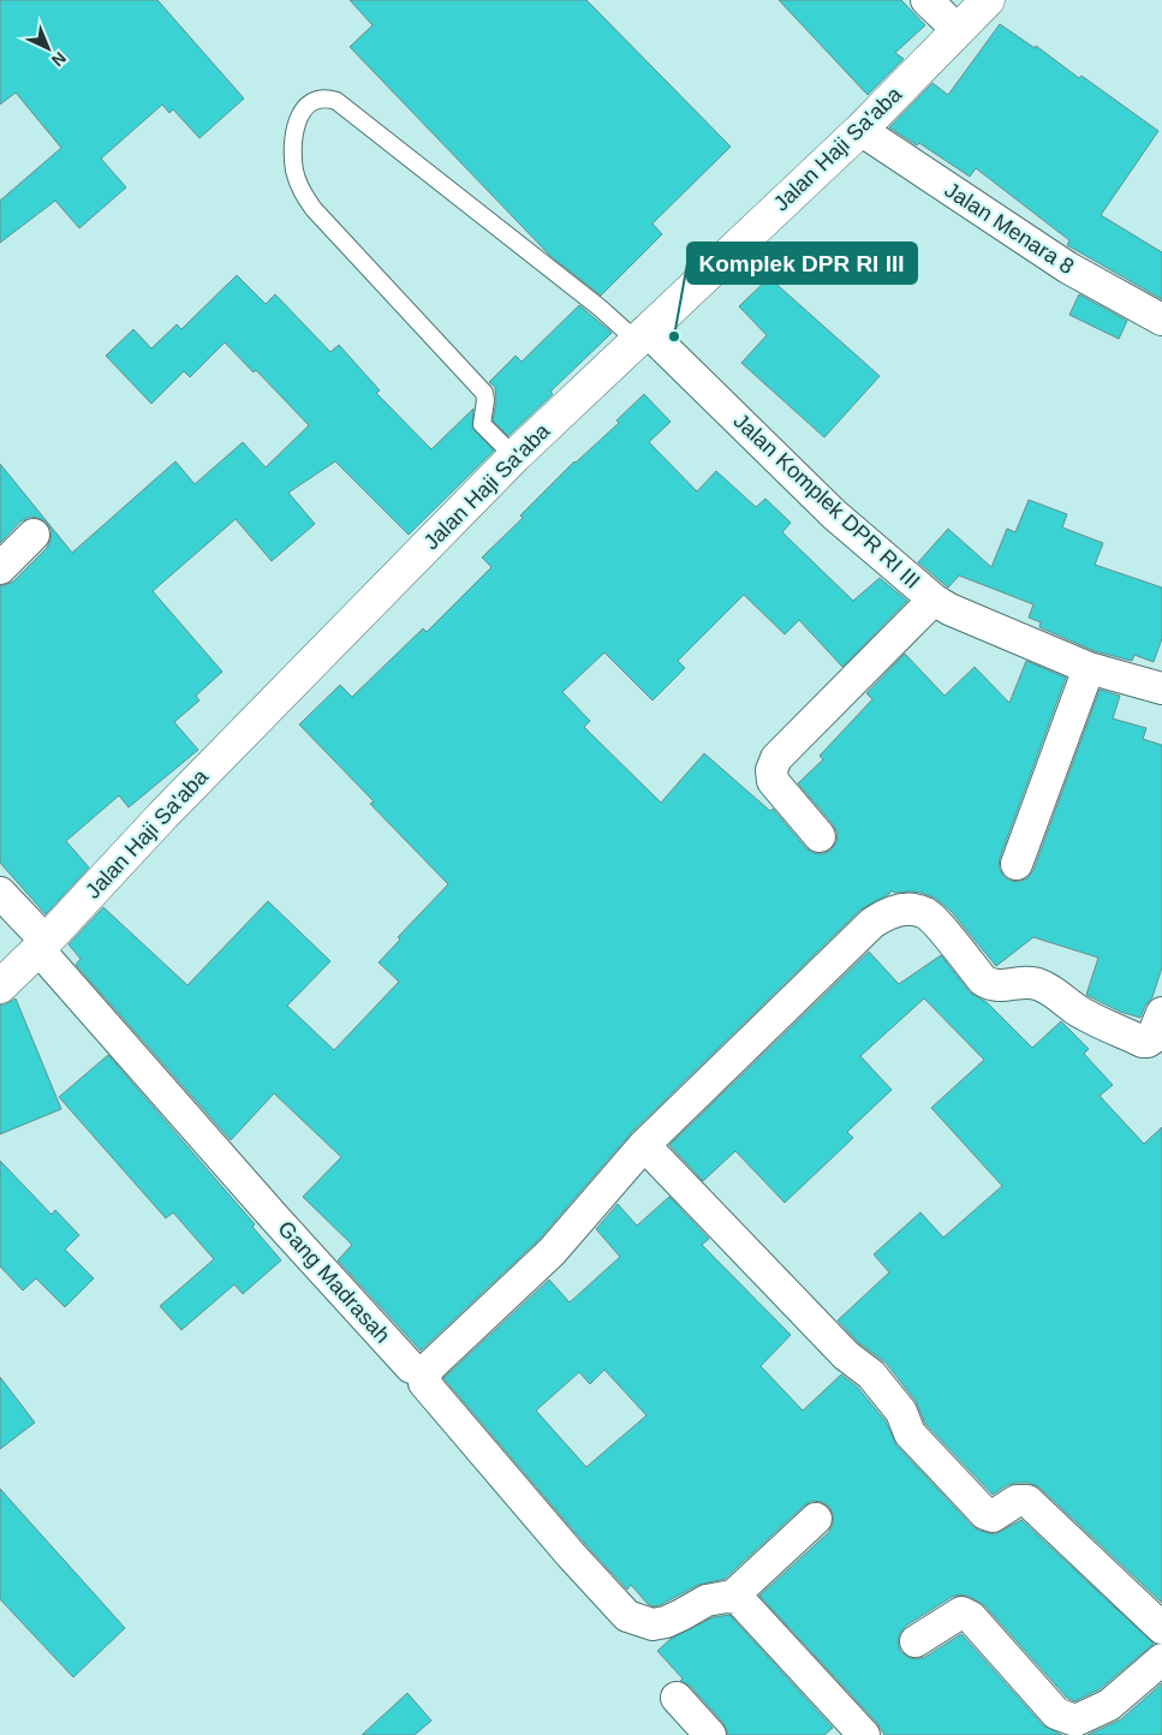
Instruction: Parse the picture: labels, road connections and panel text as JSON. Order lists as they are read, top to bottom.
{
  "streets": {
    "street": [
      "Jalan Haji Sa'aba",
      "Jalan Menara 8",
      "Jalan Komplek DPR RI III",
      "Gang Madrasah"
    ]
  },
  "crossings": [
    ["Jalan Haji Sa'aba", "Jalan Menara 8"],
    ["Jalan Haji Sa'aba", "Jalan Komplek DPR RI III"],
    ["Jalan Haji Sa'aba", "Gang Madrasah"]
  ],
  "places": ["Komplek DPR RI III"],
  "north": "bottom right"
}
